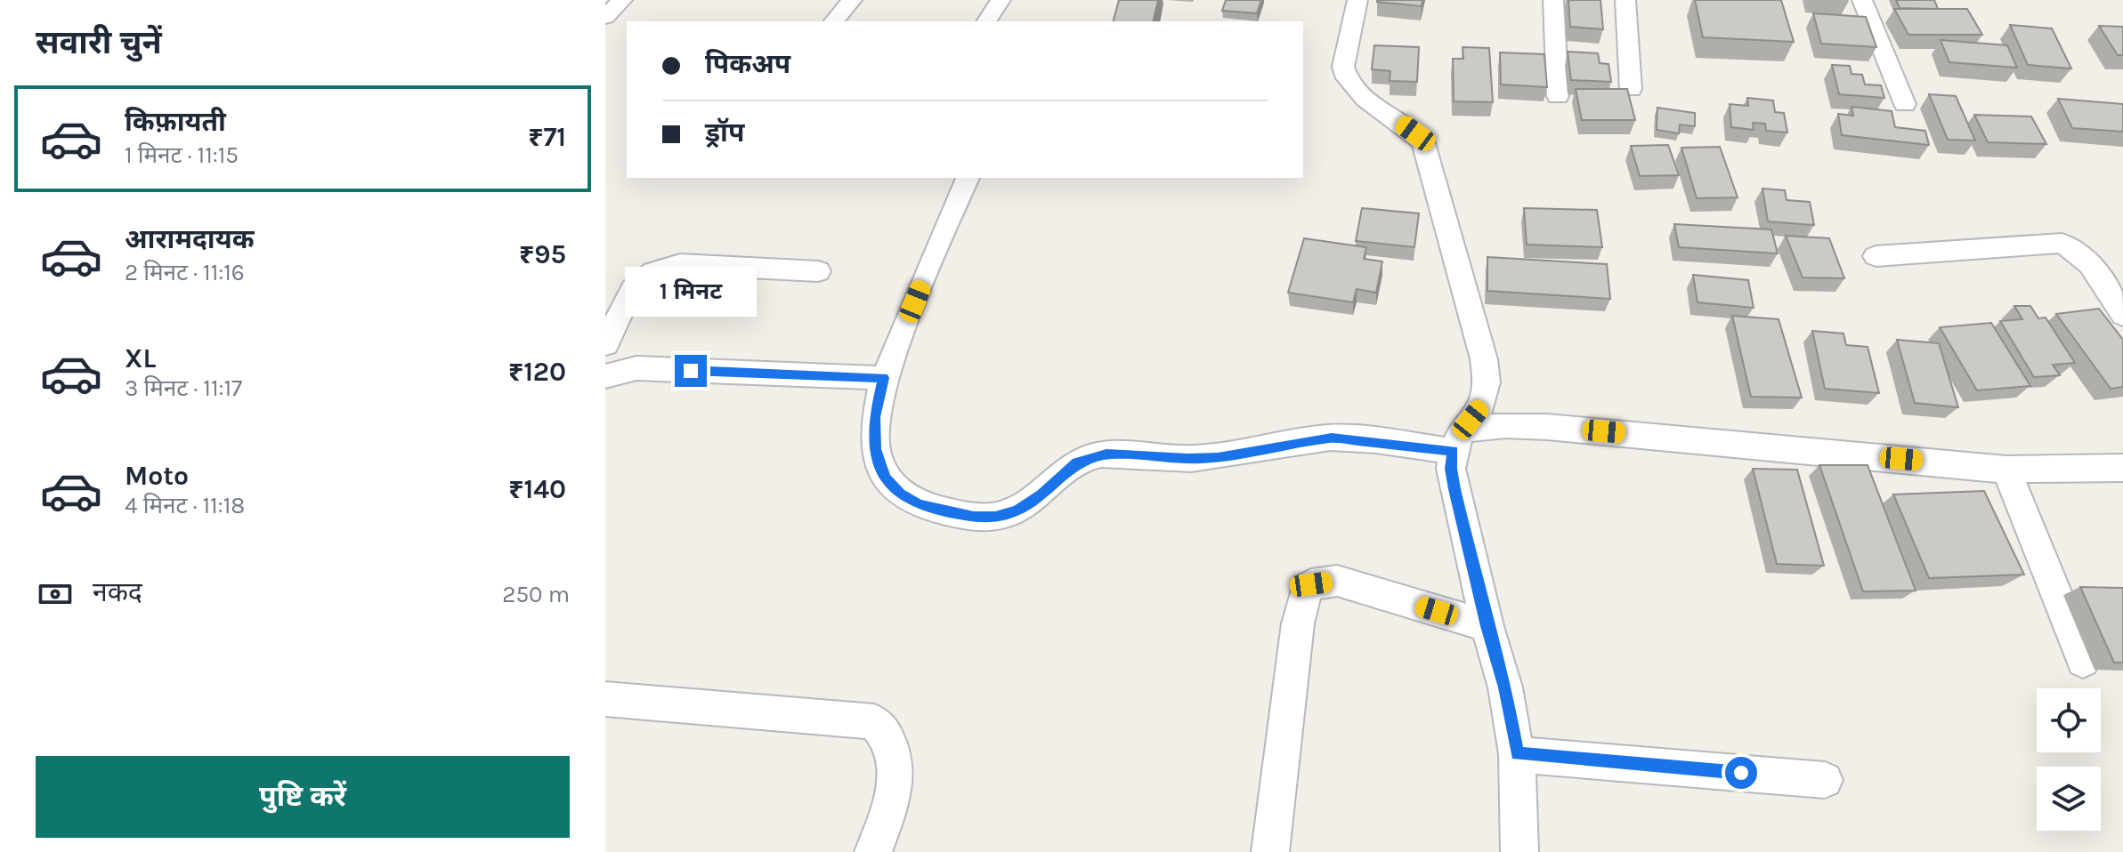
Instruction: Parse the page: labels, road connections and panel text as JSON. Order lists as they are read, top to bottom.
{
  "page": {
    "heading": "सवारी चुनें",
    "banner": ["पिकअप", "ड्रॉप"],
    "list": [
      {
        "name": "किफ़ायती",
        "note": "1 मिनट · 11:15",
        "value": "₹71"
      },
      {
        "name": "आरामदायक",
        "note": "2 मिनट · 11:16",
        "value": "₹95"
      },
      {
        "name": "XL",
        "note": "3 मिनट · 11:17",
        "value": "₹120"
      },
      {
        "name": "Moto",
        "note": "4 मिनट · 11:18",
        "value": "₹140"
      }
    ],
    "bubble": "1 मिनट",
    "pay": ["नकद", "250 m"],
    "buttons": "पुष्टि करें"
  }
}
